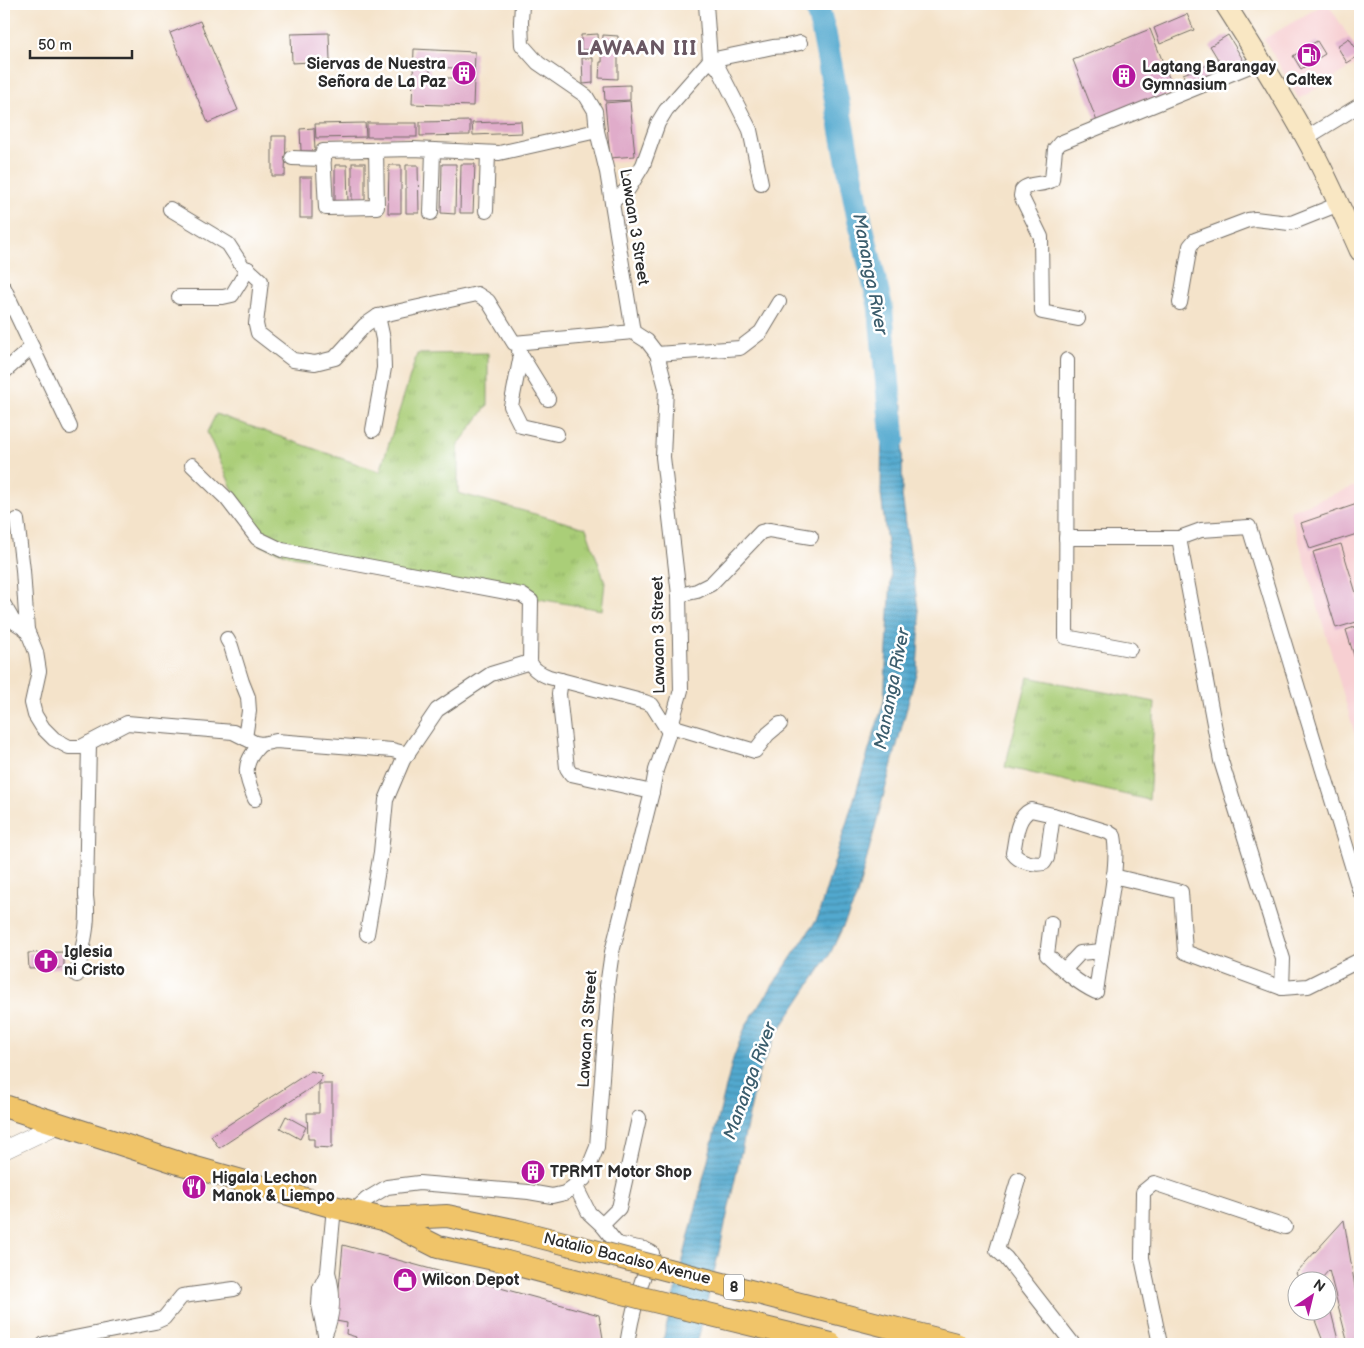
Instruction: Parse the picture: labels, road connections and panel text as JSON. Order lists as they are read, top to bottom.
{
  "streets": {
    "main road": ["Natalio Bacalso Avenue", "8"],
    "street": ["Lawaan 3 Street"]
  },
  "districts": ["LAWAAN III"],
  "water": ["Mananga River"],
  "places": {
    "fuel station": ["Caltex"],
    "building": ["Siervas de Nuestra Señora de La Paz", "Lagtang Barangay Gymnasium", "TPRMT Motor Shop"],
    "church": ["Iglesia ni Cristo"],
    "restaurant": ["Higala Lechon Manok & Liempo"],
    "shop": ["Wilcon Depot"]
  },
  "scale_bar": "50 m",
  "north": "top right"
}
